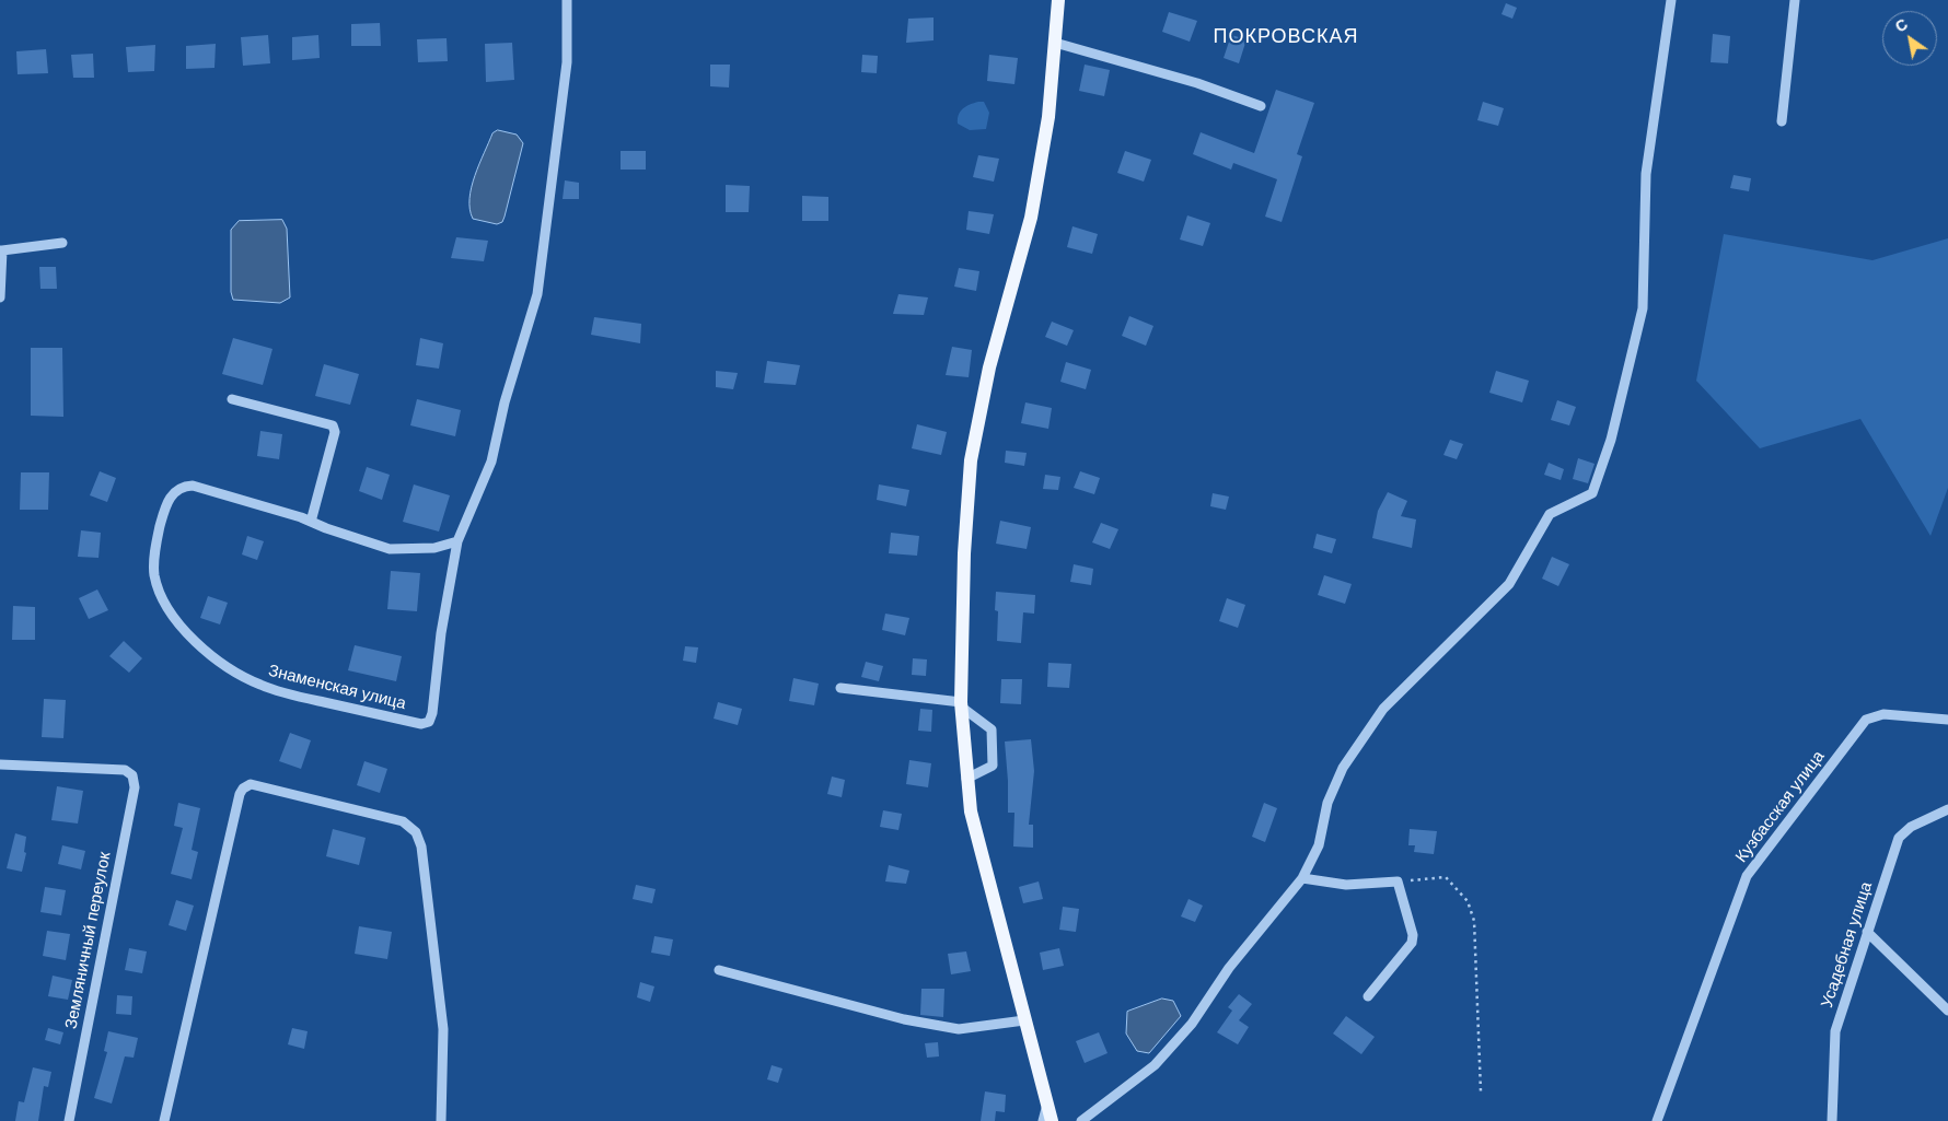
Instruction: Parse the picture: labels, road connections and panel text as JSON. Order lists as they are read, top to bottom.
{
  "streets": {
    "lane": [
      "Знаменская улица",
      "Кузбасская улица",
      "Земляничный переулок",
      "Усадебная улица"
    ]
  },
  "districts": ["ПОКРОВСКАЯ"],
  "north": "top left"
}
